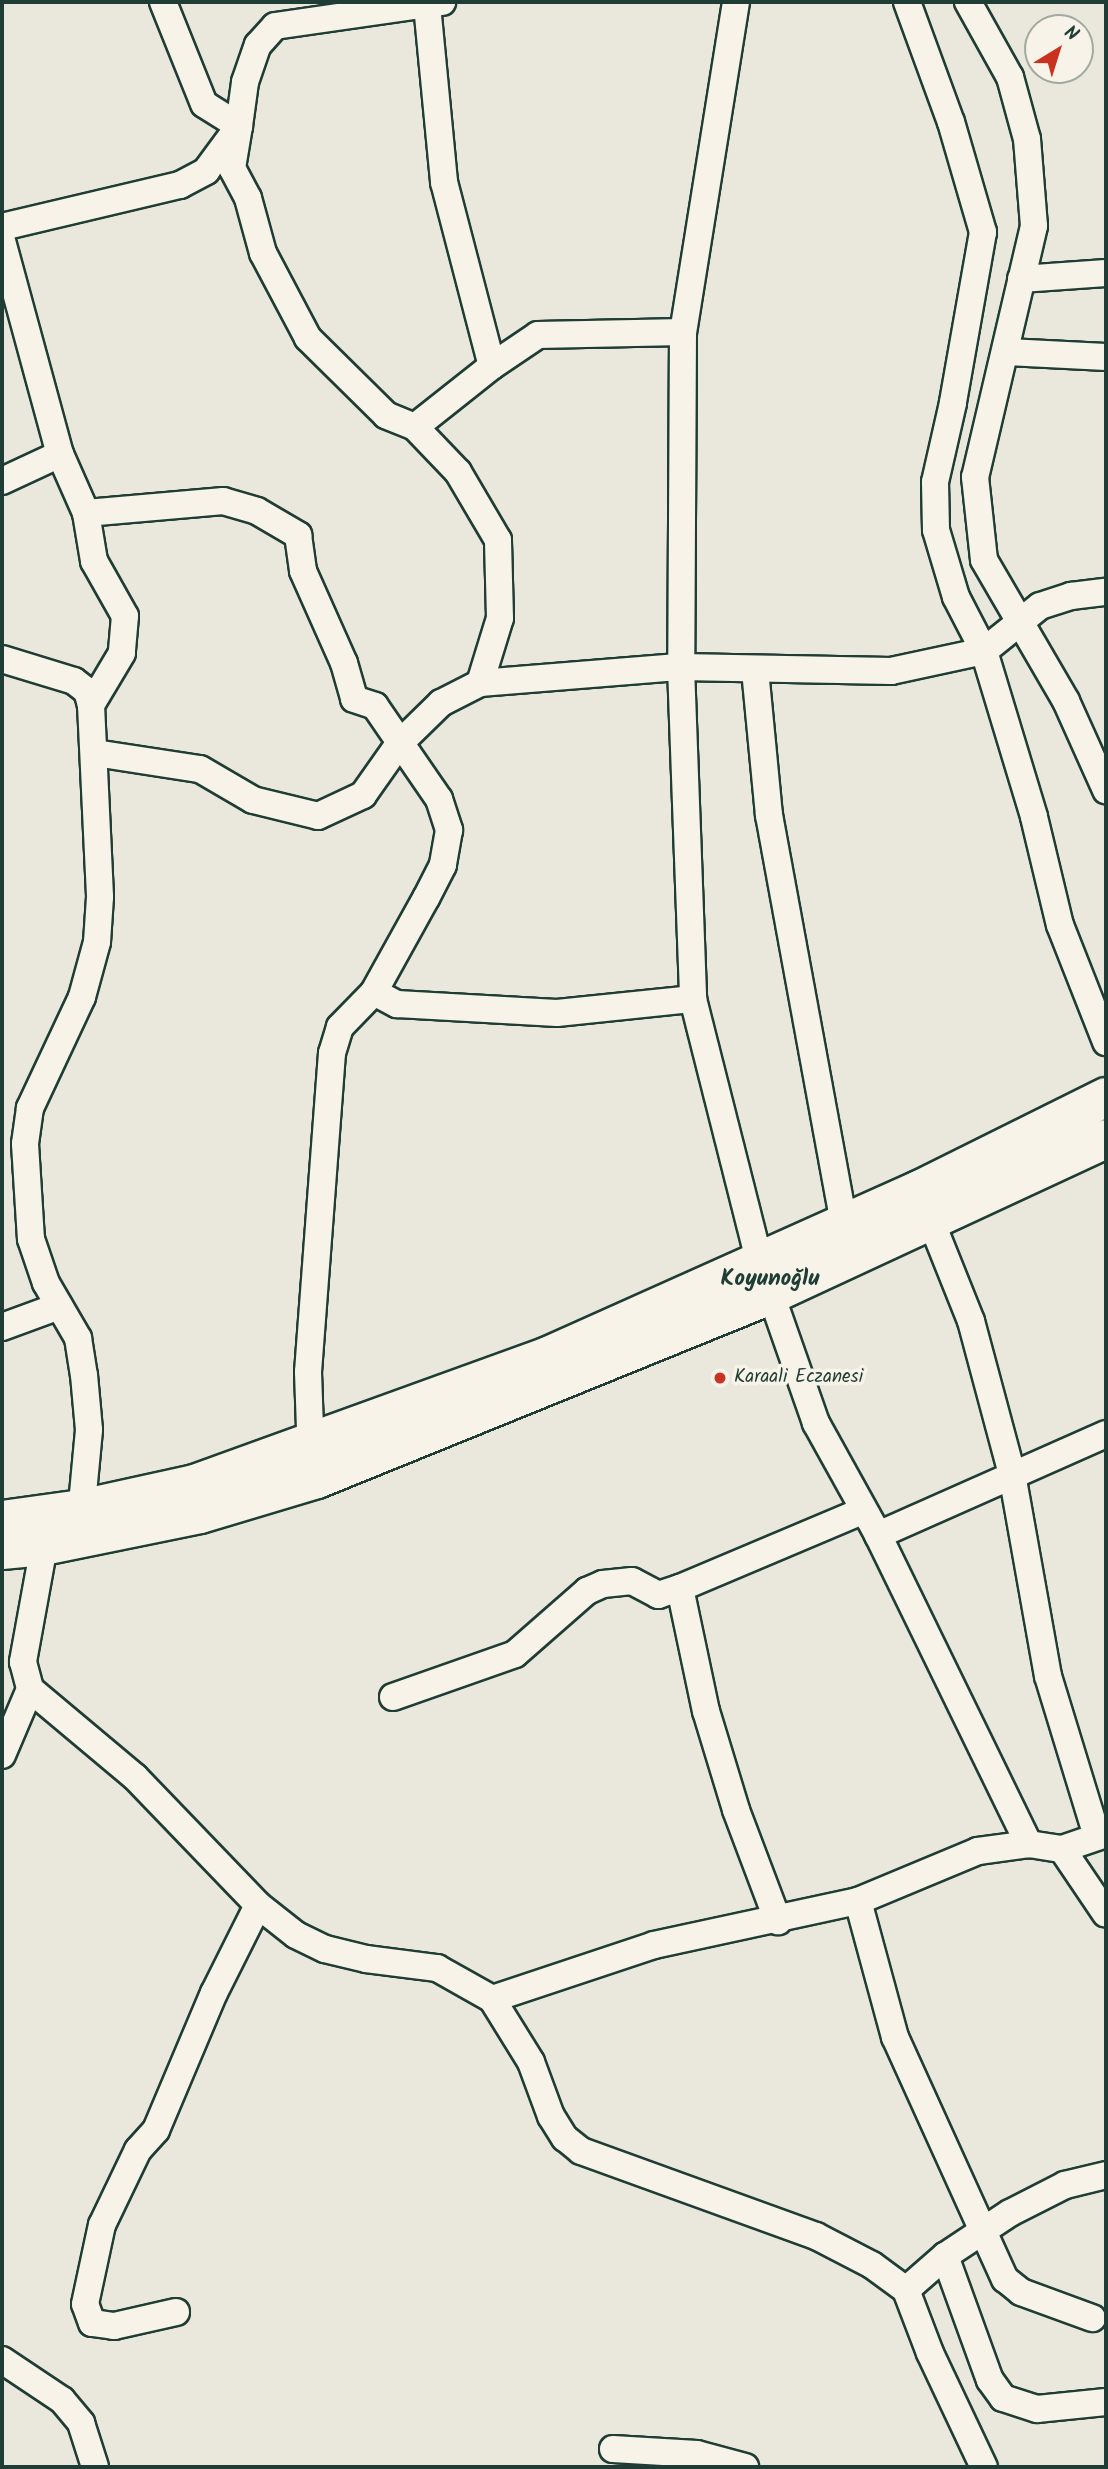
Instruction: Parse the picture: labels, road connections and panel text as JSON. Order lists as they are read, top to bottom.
{
  "districts": ["Koyunoğlu"],
  "places": ["Karaali Eczanesi"],
  "north": "top right"
}
